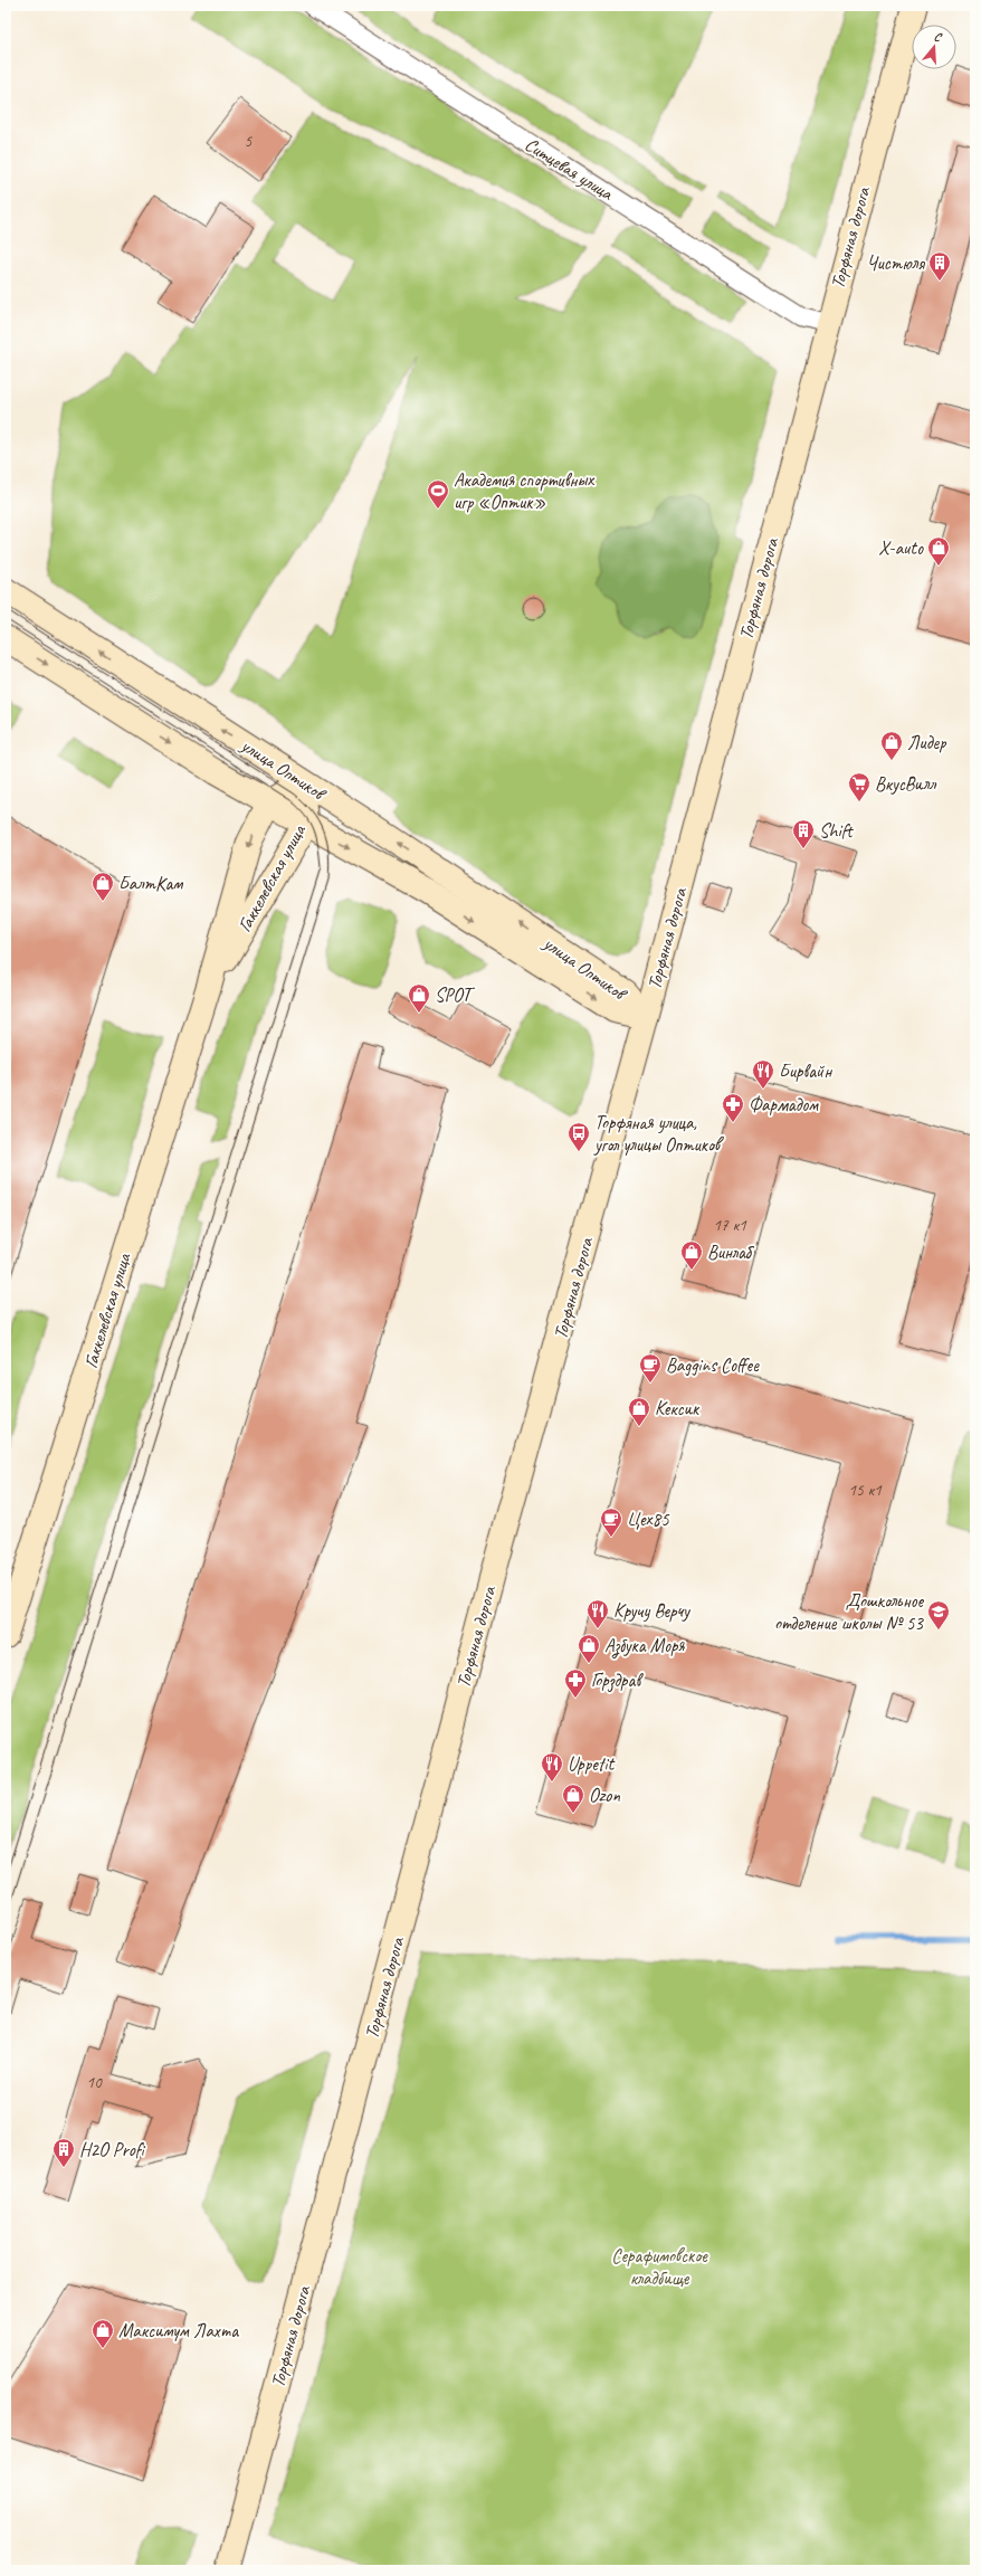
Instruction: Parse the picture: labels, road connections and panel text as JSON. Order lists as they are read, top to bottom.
{
  "streets": {
    "main road": ["Торфяная дорога", "улица Оптиков", "Гаккелевская улица"],
    "street": ["Ситцевая улица"]
  },
  "crossings": [
    ["Ситцевая улица", "Торфяная дорога"],
    ["Торфяная дорога", "улица Оптиков"],
    ["улица Оптиков", "Гаккелевская улица"]
  ],
  "parks": ["Серафимовское кладбище"],
  "places": {
    "building": ["Чистюля", "Shift", "H2O Profi"],
    "sports": ["Академия спортивных игр «Оптик»"],
    "shop": [
      "X-auto",
      "Лидер",
      "БалтКам",
      "SPOT",
      "Винлаб",
      "Кексик",
      "Азбука Моря",
      "Ozon",
      "Максимум Лахта"
    ],
    "supermarket": ["ВкусВилл"],
    "restaurant": ["Бирвайн", "Кручу Верчу", "Uppetit"],
    "pharmacy": ["Фармадом", "Горздрав"],
    "bus stop": ["Торфяная улица, угол улицы Оптиков"],
    "cafe": ["Baggins Coffee", "Цех85"],
    "school or university": ["Дошкольное отделение школы № 53"]
  },
  "house_numbers": [
    "5",
    "17 к1",
    "15 к1",
    "10"
  ],
  "north": "top"
}
